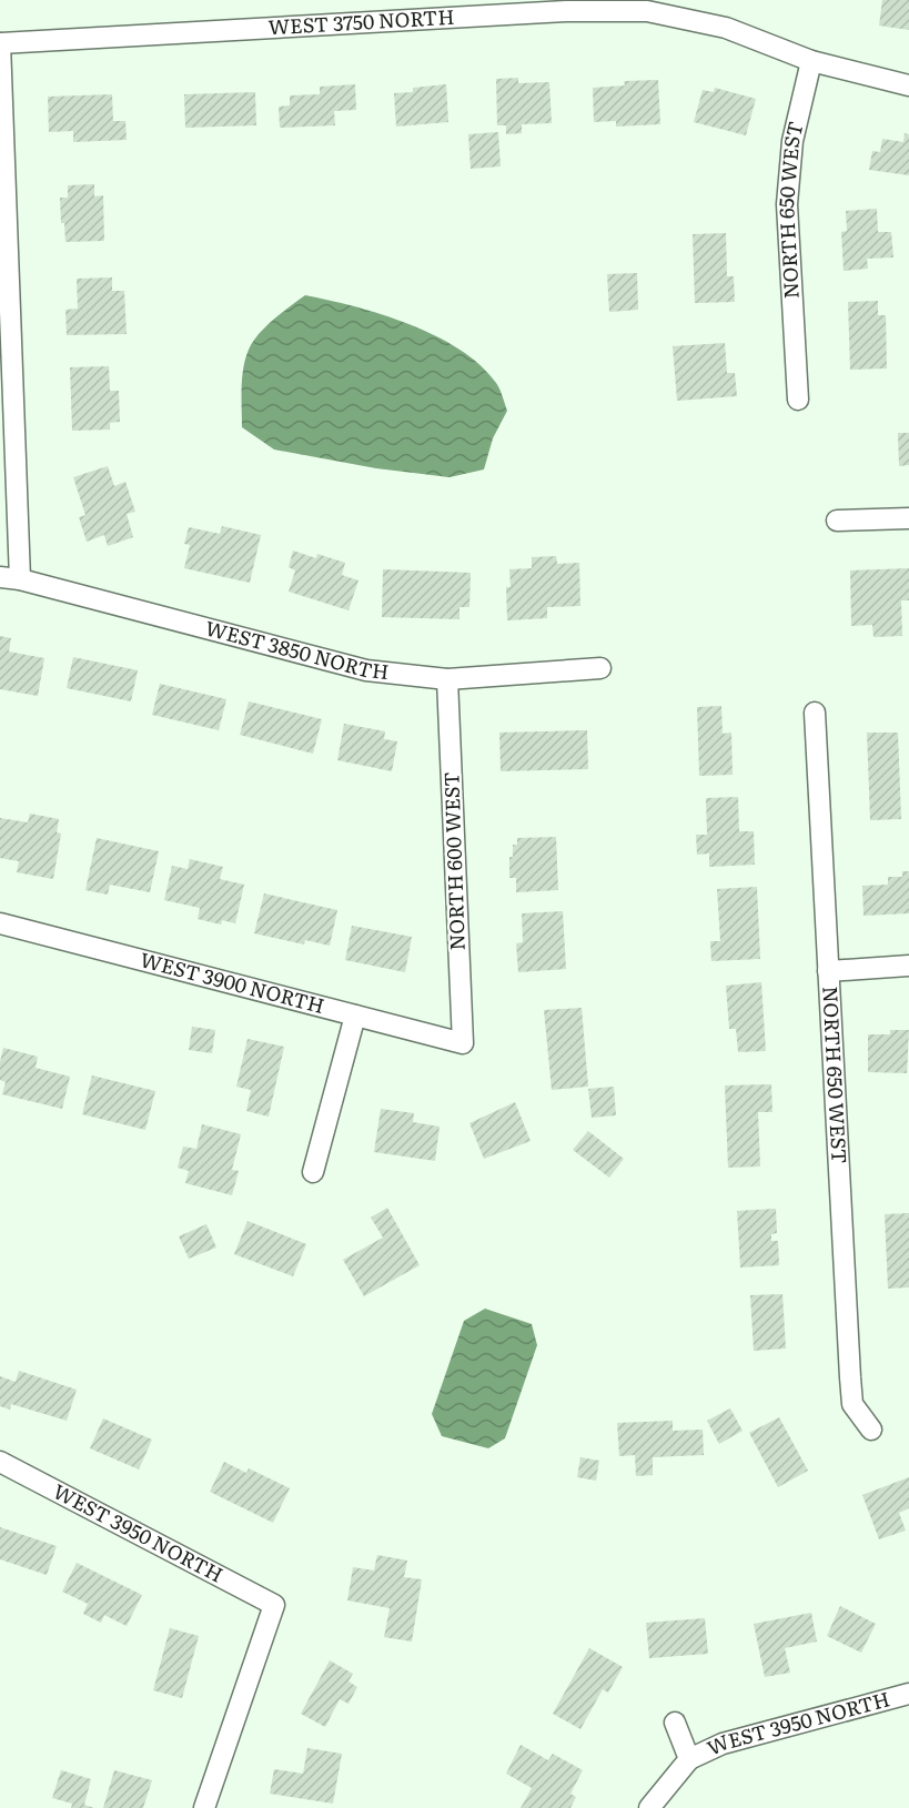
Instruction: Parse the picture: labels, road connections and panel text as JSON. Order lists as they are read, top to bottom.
{
  "streets": {
    "street": [
      "WEST 3750 NORTH",
      "NORTH 650 WEST",
      "WEST 3850 NORTH",
      "NORTH 600 WEST",
      "WEST 3900 NORTH",
      "WEST 3950 NORTH"
    ]
  },
  "crossings": [
    ["WEST 3750 NORTH", "NORTH 650 WEST"],
    ["WEST 3850 NORTH", "NORTH 600 WEST"],
    ["NORTH 600 WEST", "WEST 3900 NORTH"]
  ]
}
